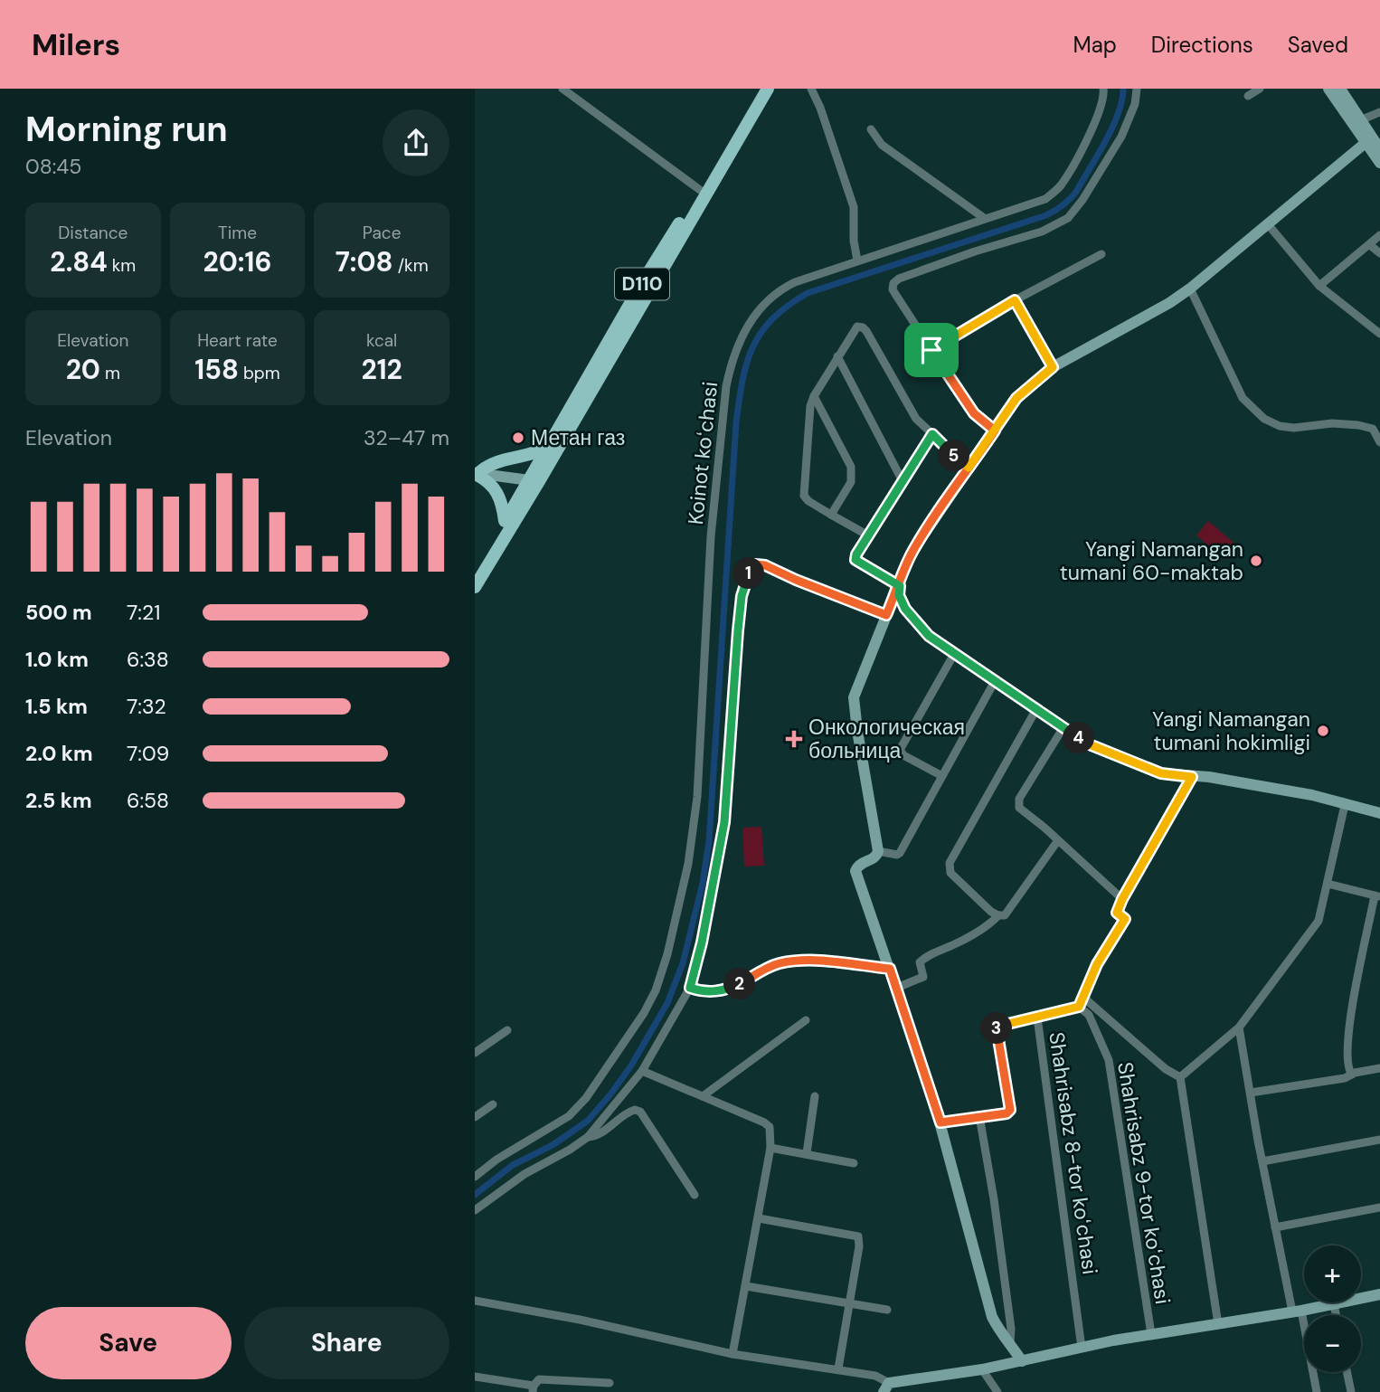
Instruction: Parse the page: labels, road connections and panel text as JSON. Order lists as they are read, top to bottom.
{
  "streets": {
    "main road": ["D110"],
    "street": ["Koinot koʻchasi", "Shahrisabz 8-tor koʻchasi", "Shahrisabz 9-tor koʻchasi"]
  },
  "crossings": [
    ["Shahrisabz 8-tor koʻchasi", "Shahrisabz 9-tor koʻchasi"]
  ],
  "places": {
    "other": ["Метан газ", "Yangi Namangan tumani 60-maktab", "Yangi Namangan tumani hokimligi"],
    "health": ["Онкологическая больница"]
  },
  "page": {
    "header": "Milers",
    "nav": ["Map", "Directions", "Saved"],
    "heading": ["Morning run", "08:45"],
    "stats": [
      ["Distance", "2.84 km"],
      ["Time", "20:16"],
      ["Pace", "7:08 /km"],
      ["Elevation", "20 m"],
      ["Heart rate", "158 bpm"],
      ["kcal", "212"]
    ],
    "chart": ["Elevation", "32–47 m"],
    "pins": [
      "5",
      "1",
      "4",
      "2",
      "3"
    ],
    "list": [
      {
        "name": "500 m",
        "note": "7:21"
      },
      {
        "name": "1.0 km",
        "note": "6:38"
      },
      {
        "name": "1.5 km",
        "note": "7:32"
      },
      {
        "name": "2.0 km",
        "note": "7:09"
      },
      {
        "name": "2.5 km",
        "note": "6:58"
      }
    ],
    "map_buttons": ["+", "−"],
    "buttons": ["Save", "Share"]
  }
}
